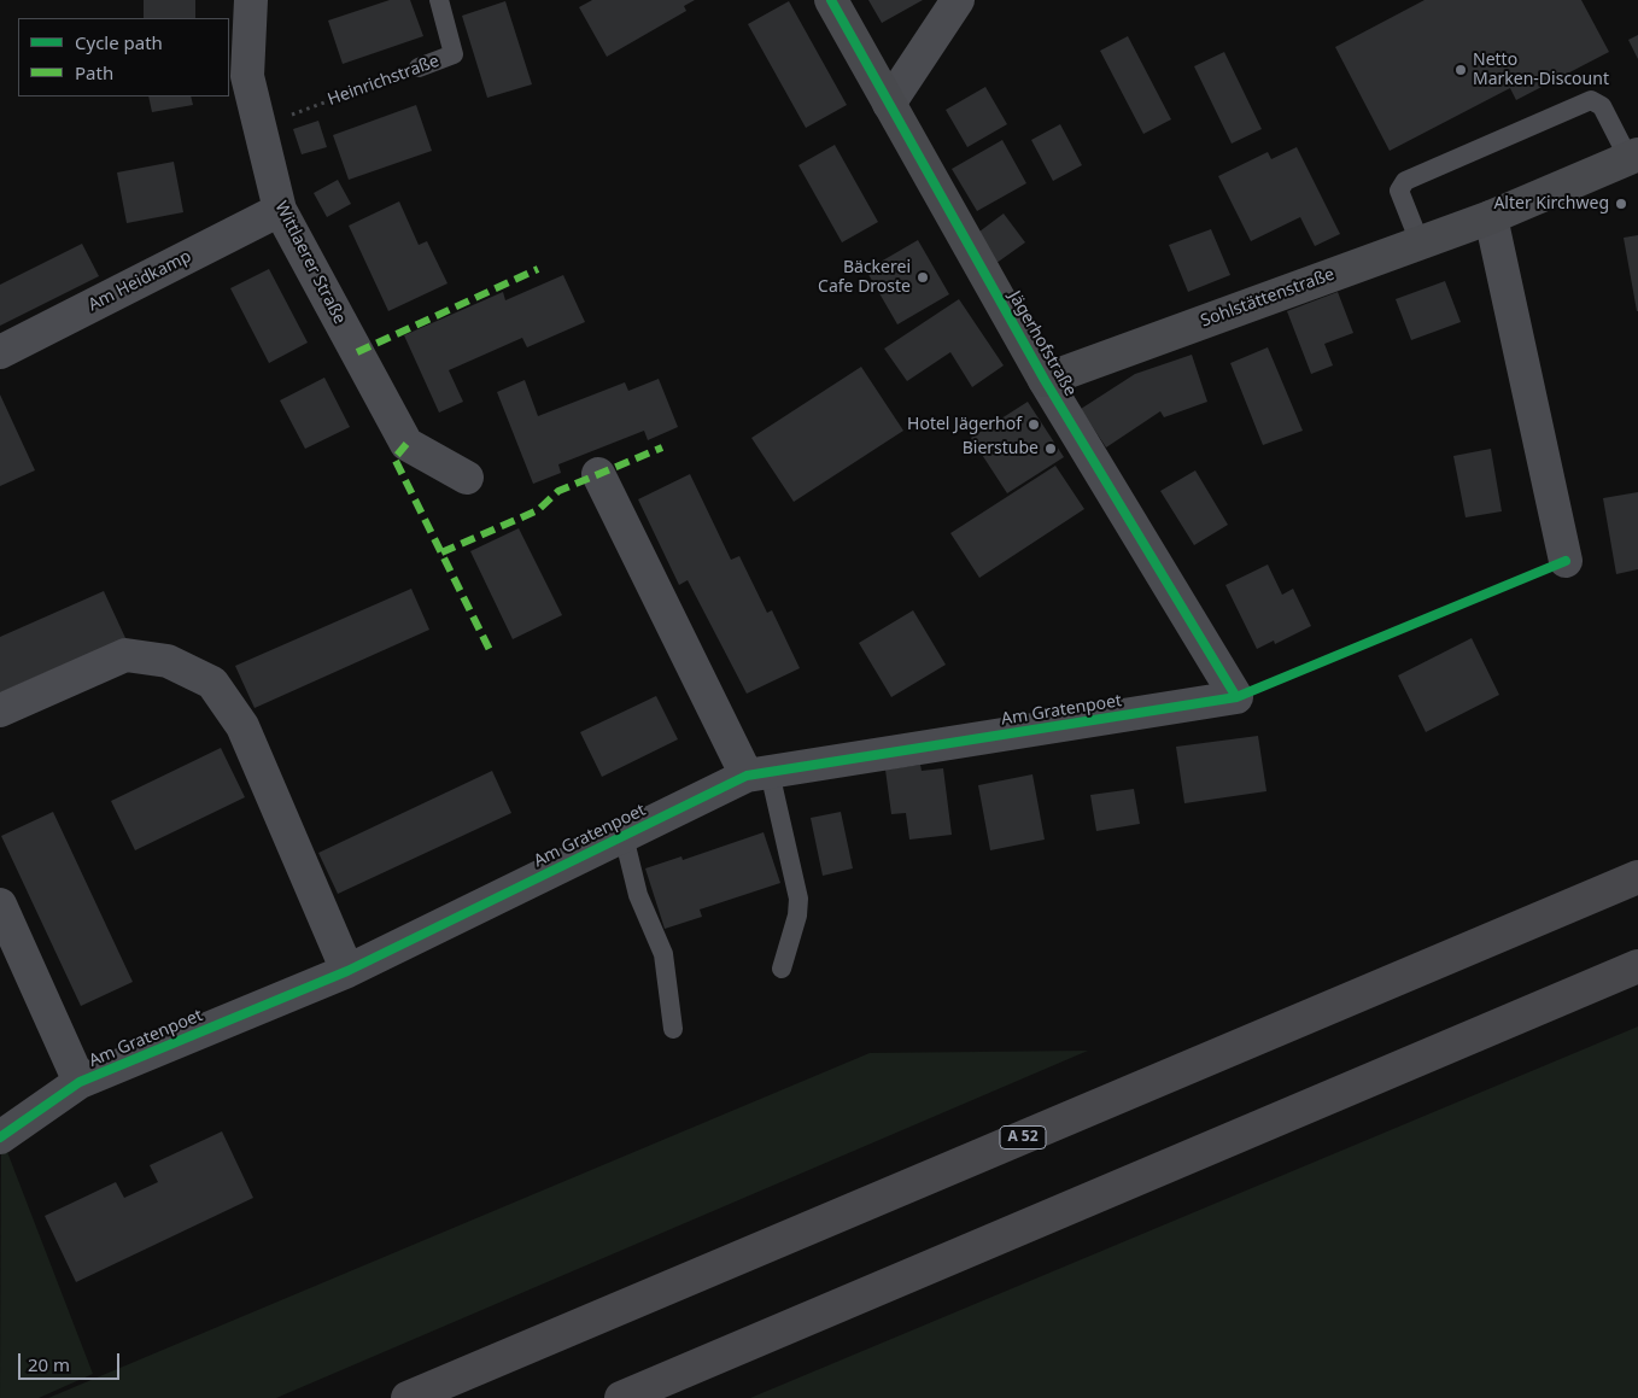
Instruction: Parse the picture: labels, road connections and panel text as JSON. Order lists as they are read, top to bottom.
{
  "streets": {
    "highway": ["A 52"],
    "street": [
      "Wittlaerer Straße",
      "Am Heidkamp",
      "Sohlstättenstraße",
      "Jägerhofstraße",
      "Am Gratenpoet"
    ],
    "lane": ["Heinrichstraße"]
  },
  "crossings": [
    ["Heinrichstraße", "Wittlaerer Straße"],
    ["Wittlaerer Straße", "Am Heidkamp"],
    ["Sohlstättenstraße", "Jägerhofstraße"],
    ["Jägerhofstraße", "Am Gratenpoet"]
  ],
  "places": [
    "Netto Marken-Discount",
    "Alter Kirchweg",
    "Bäckerei Cafe Droste",
    "Hotel Jägerhof",
    "Bierstube"
  ],
  "legend": ["Cycle path", "Path"],
  "scale_bar": "20 m"
}
